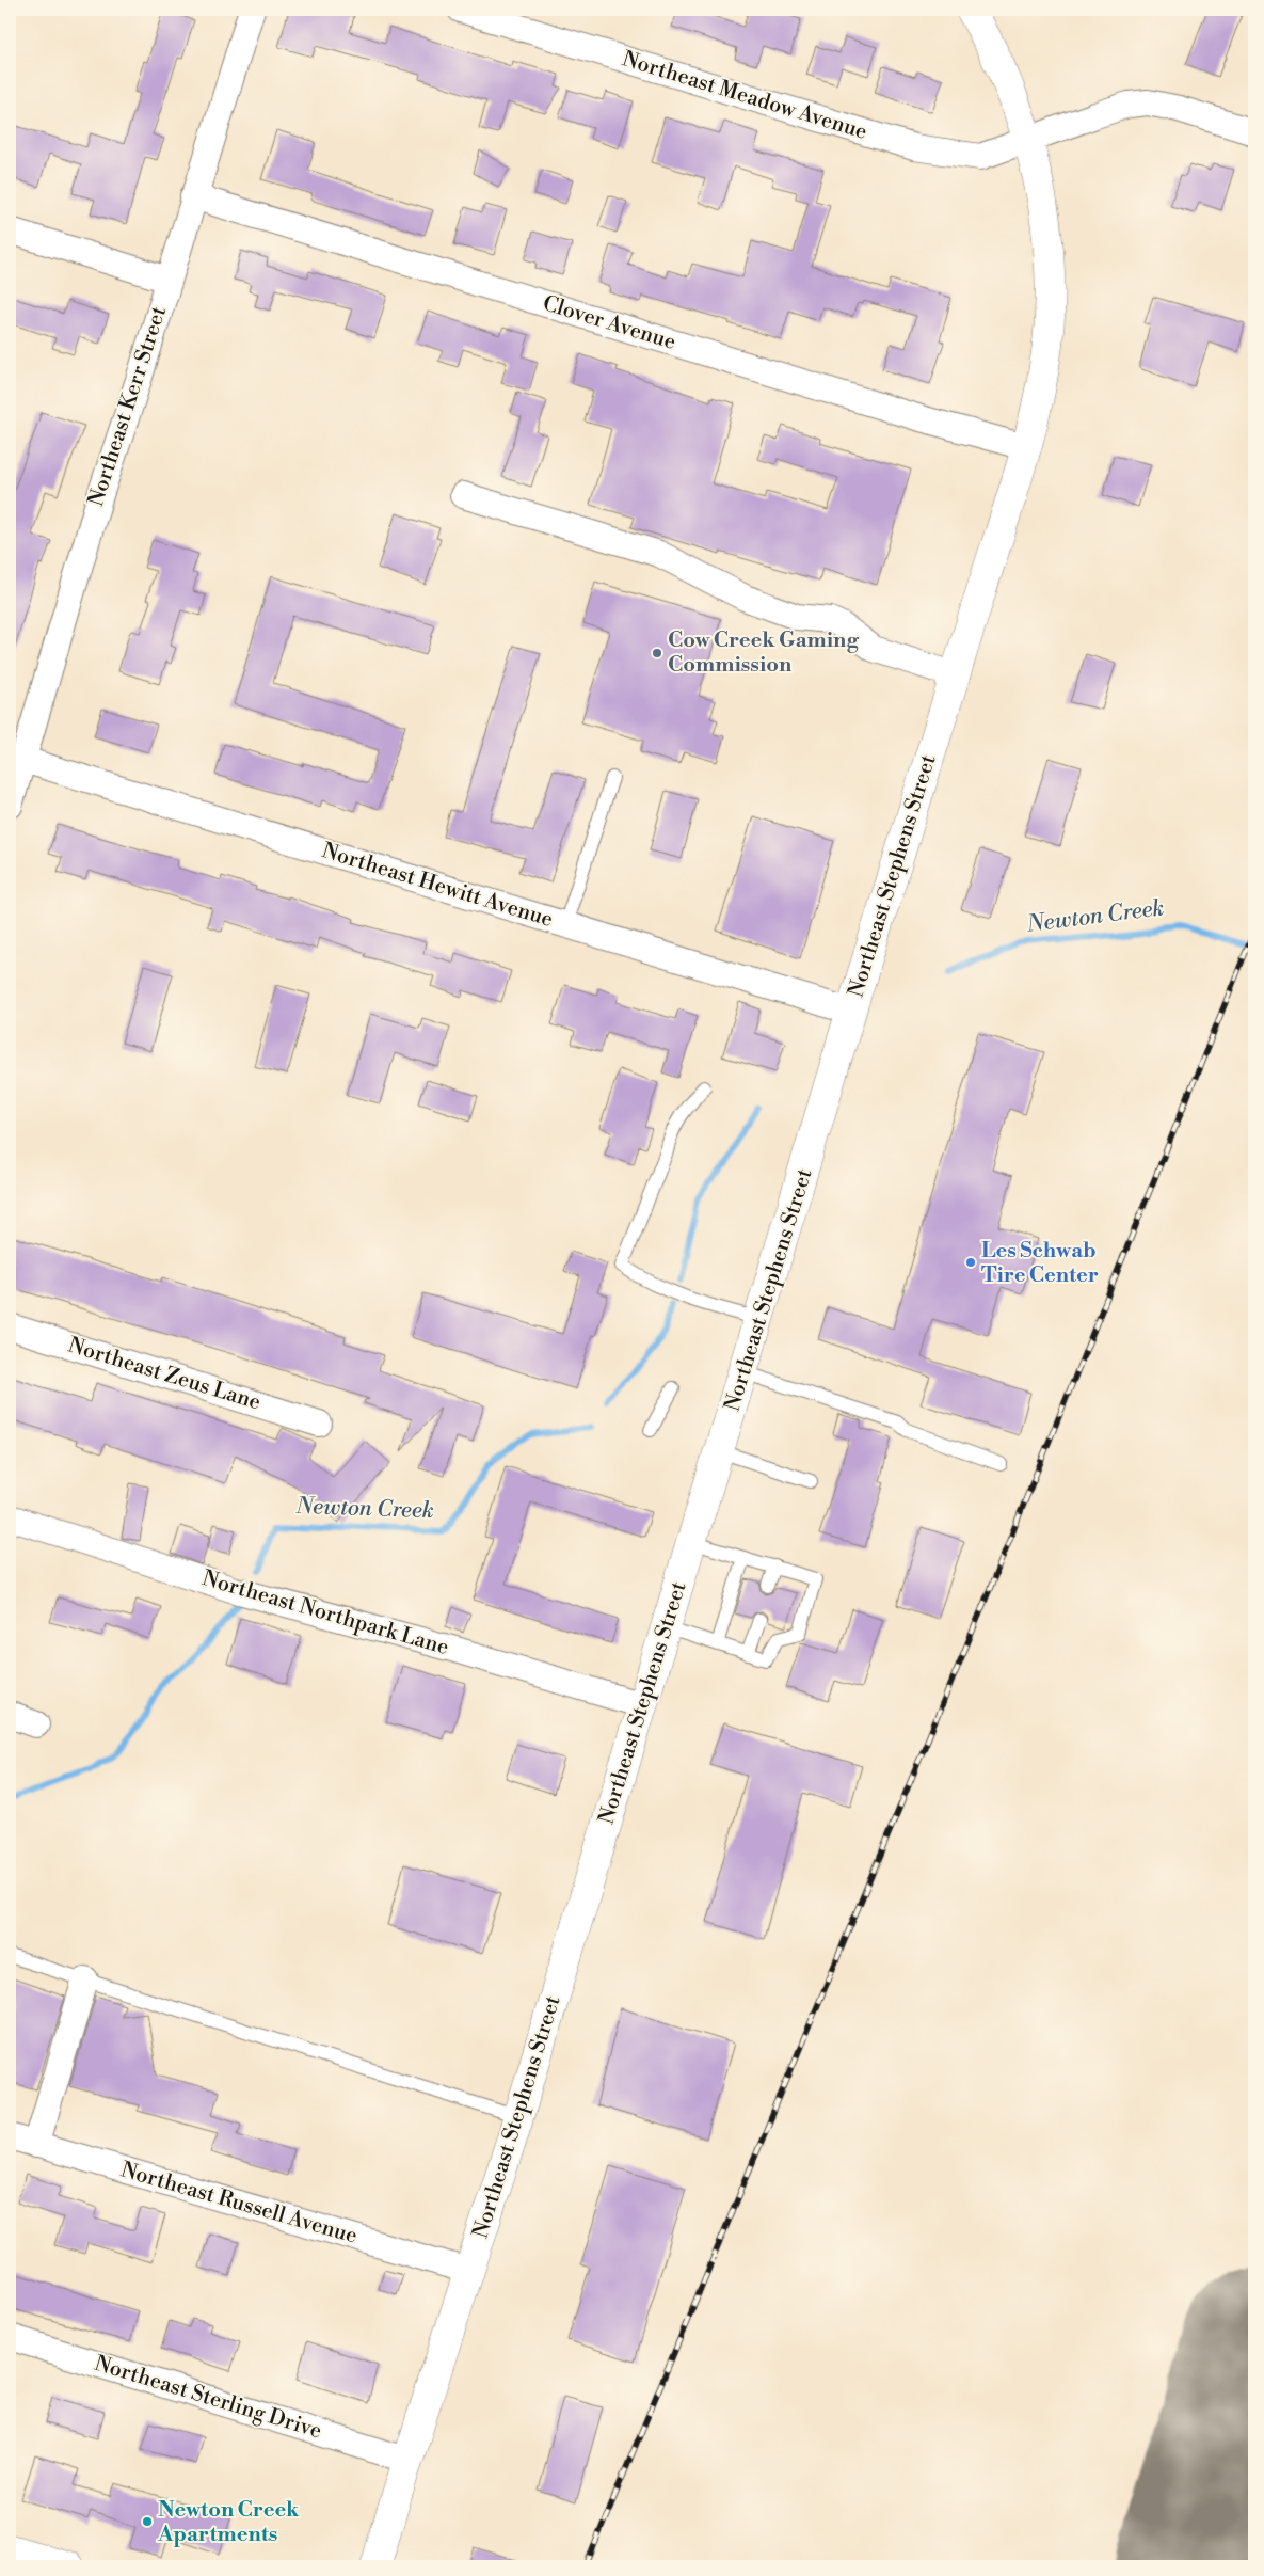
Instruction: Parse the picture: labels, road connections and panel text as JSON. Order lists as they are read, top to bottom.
{
  "streets": {
    "main road": ["Northeast Stephens Street"],
    "street": [
      "Northeast Meadow Avenue",
      "Clover Avenue",
      "Northeast Kerr Street",
      "Northeast Hewitt Avenue",
      "Northeast Zeus Lane",
      "Northeast Northpark Lane",
      "Northeast Russell Avenue",
      "Northeast Sterling Drive"
    ]
  },
  "crossings": [
    ["Northeast Meadow Avenue", "Northeast Stephens Street"],
    ["Clover Avenue", "Northeast Kerr Street"],
    ["Clover Avenue", "Northeast Stephens Street"],
    ["Northeast Kerr Street", "Northeast Hewitt Avenue"],
    ["Northeast Stephens Street", "Northeast Hewitt Avenue"],
    ["Northeast Stephens Street", "Northeast Northpark Lane"],
    ["Northeast Stephens Street", "Northeast Russell Avenue"],
    ["Northeast Stephens Street", "Northeast Sterling Drive"]
  ],
  "water": ["Newton Creek"],
  "places": ["Cow Creek Gaming Commission", "Les Schwab Tire Center", "Newton Creek Apartments"]
}
